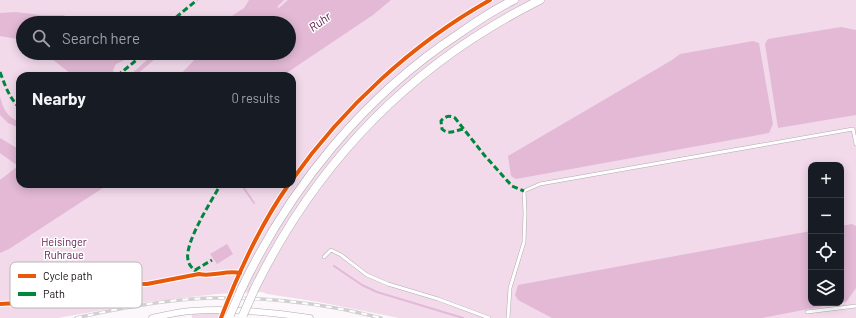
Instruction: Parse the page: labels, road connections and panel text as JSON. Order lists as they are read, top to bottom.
{
  "water": ["Ruhr"],
  "parks": ["Heisinger Ruhraue"],
  "legend": ["Cycle path", "Path"],
  "page": {
    "search": "Search here",
    "heading": ["Nearby", "0 results"],
    "map_buttons": ["+", "−"]
  }
}
